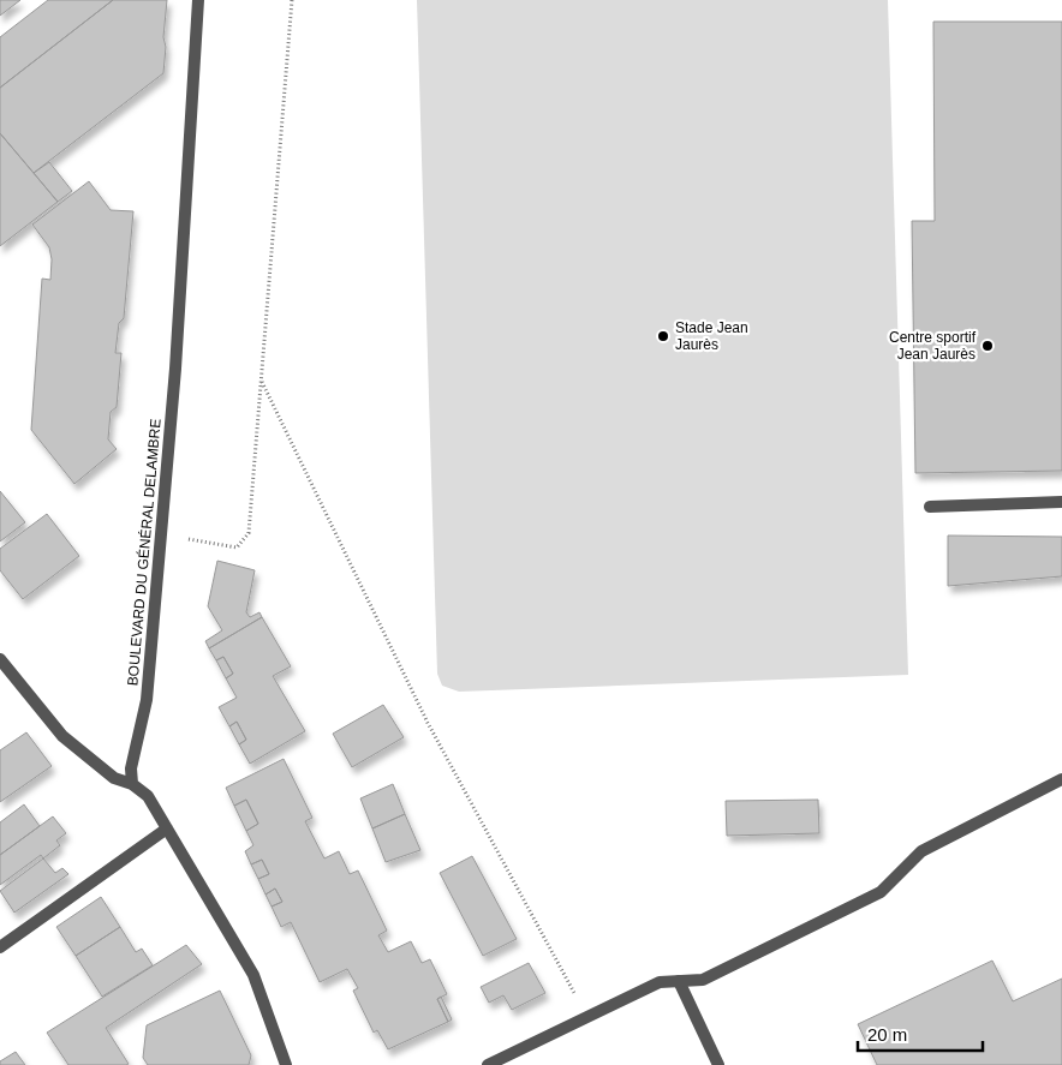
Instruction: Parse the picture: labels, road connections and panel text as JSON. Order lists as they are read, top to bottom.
{
  "streets": {
    "street": ["BOULEVARD DU GÉNÉRAL DELAMBRE"]
  },
  "places": ["Stade Jean Jaurès", "Centre sportif Jean Jaurès"],
  "scale_bar": "20 m"
}
